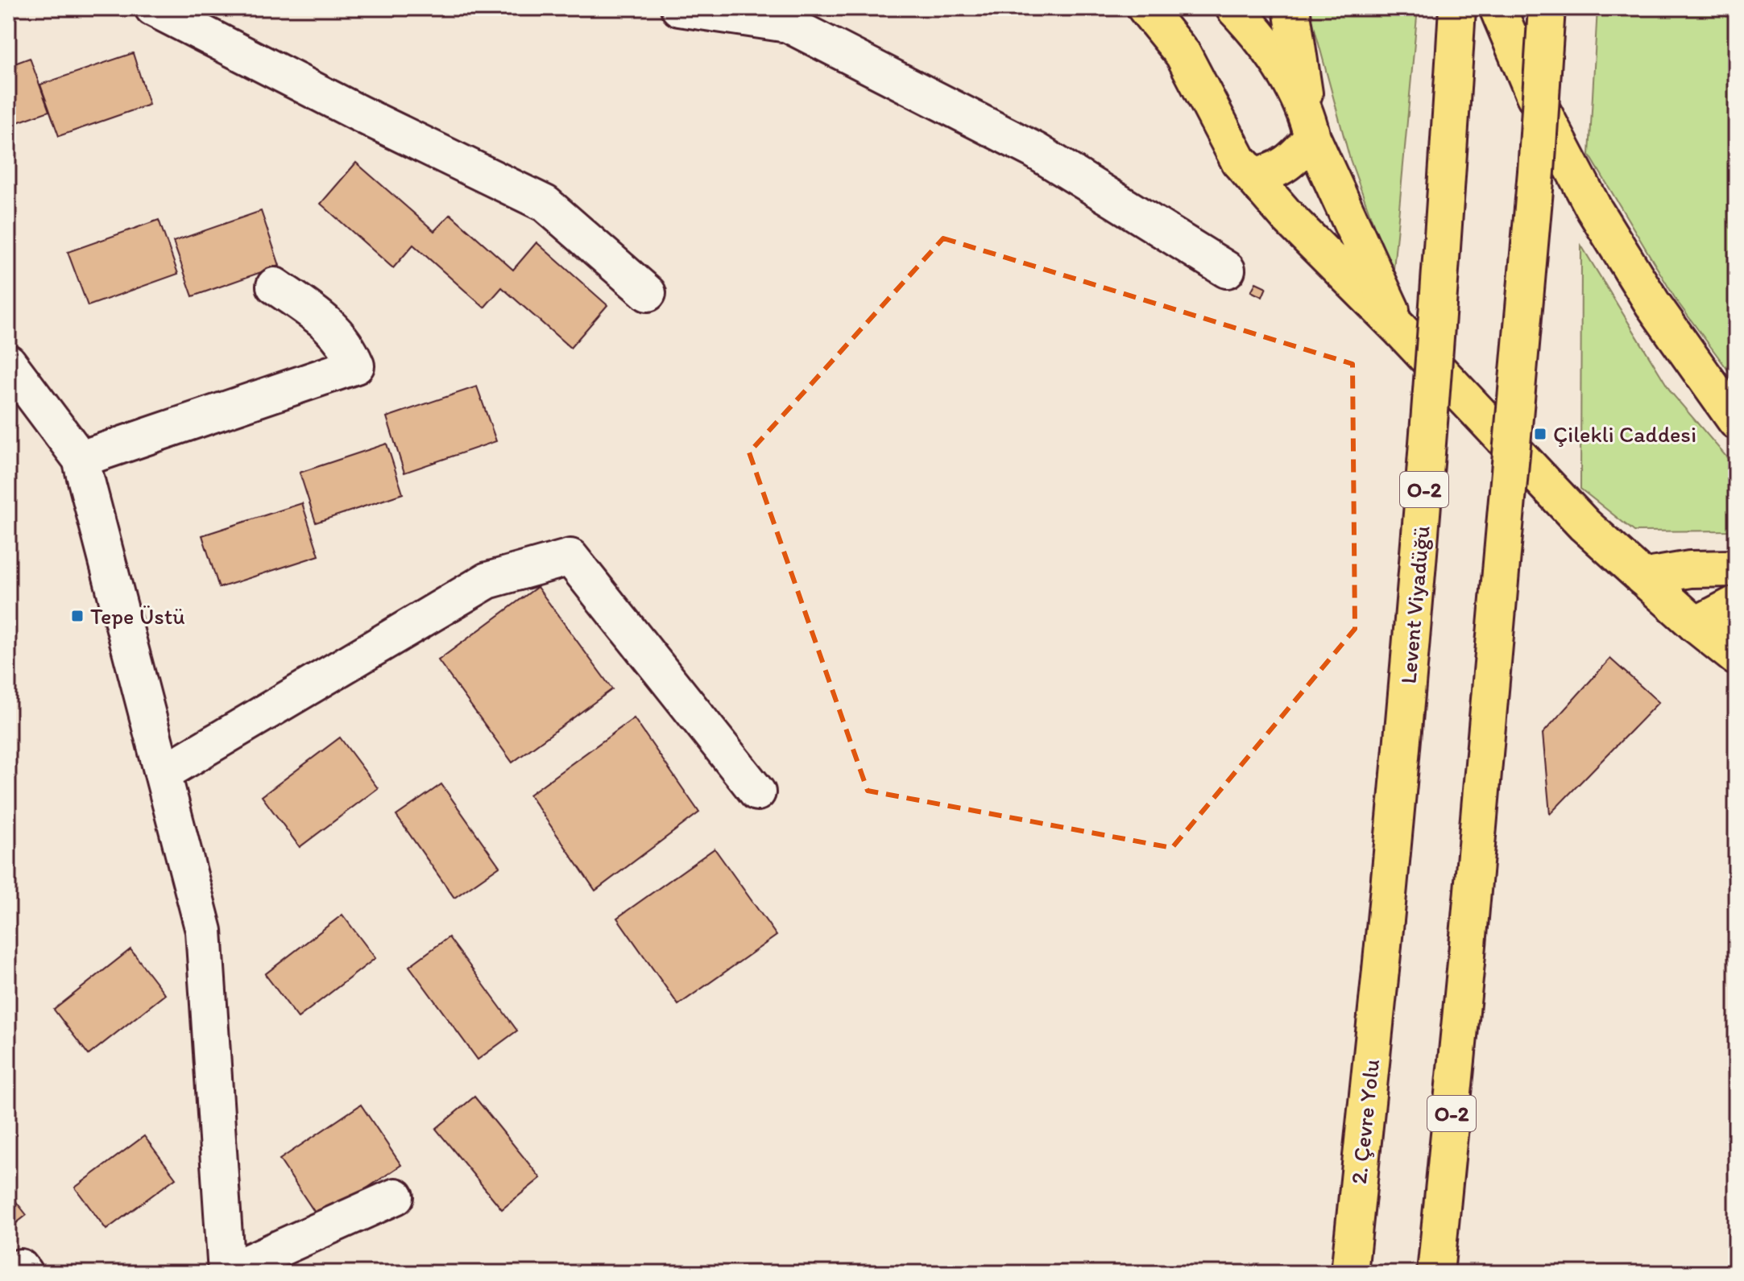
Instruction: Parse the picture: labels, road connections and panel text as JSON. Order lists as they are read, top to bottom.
{
  "streets": {
    "main road": ["O-2", "Levent Viyadüğü", "2. Çevre Yolu"]
  },
  "crossings": [
    ["Levent Viyadüğü", "2. Çevre Yolu"]
  ],
  "places": {
    "transit": ["Çilekli Caddesi", "Tepe Üstü"]
  }
}
